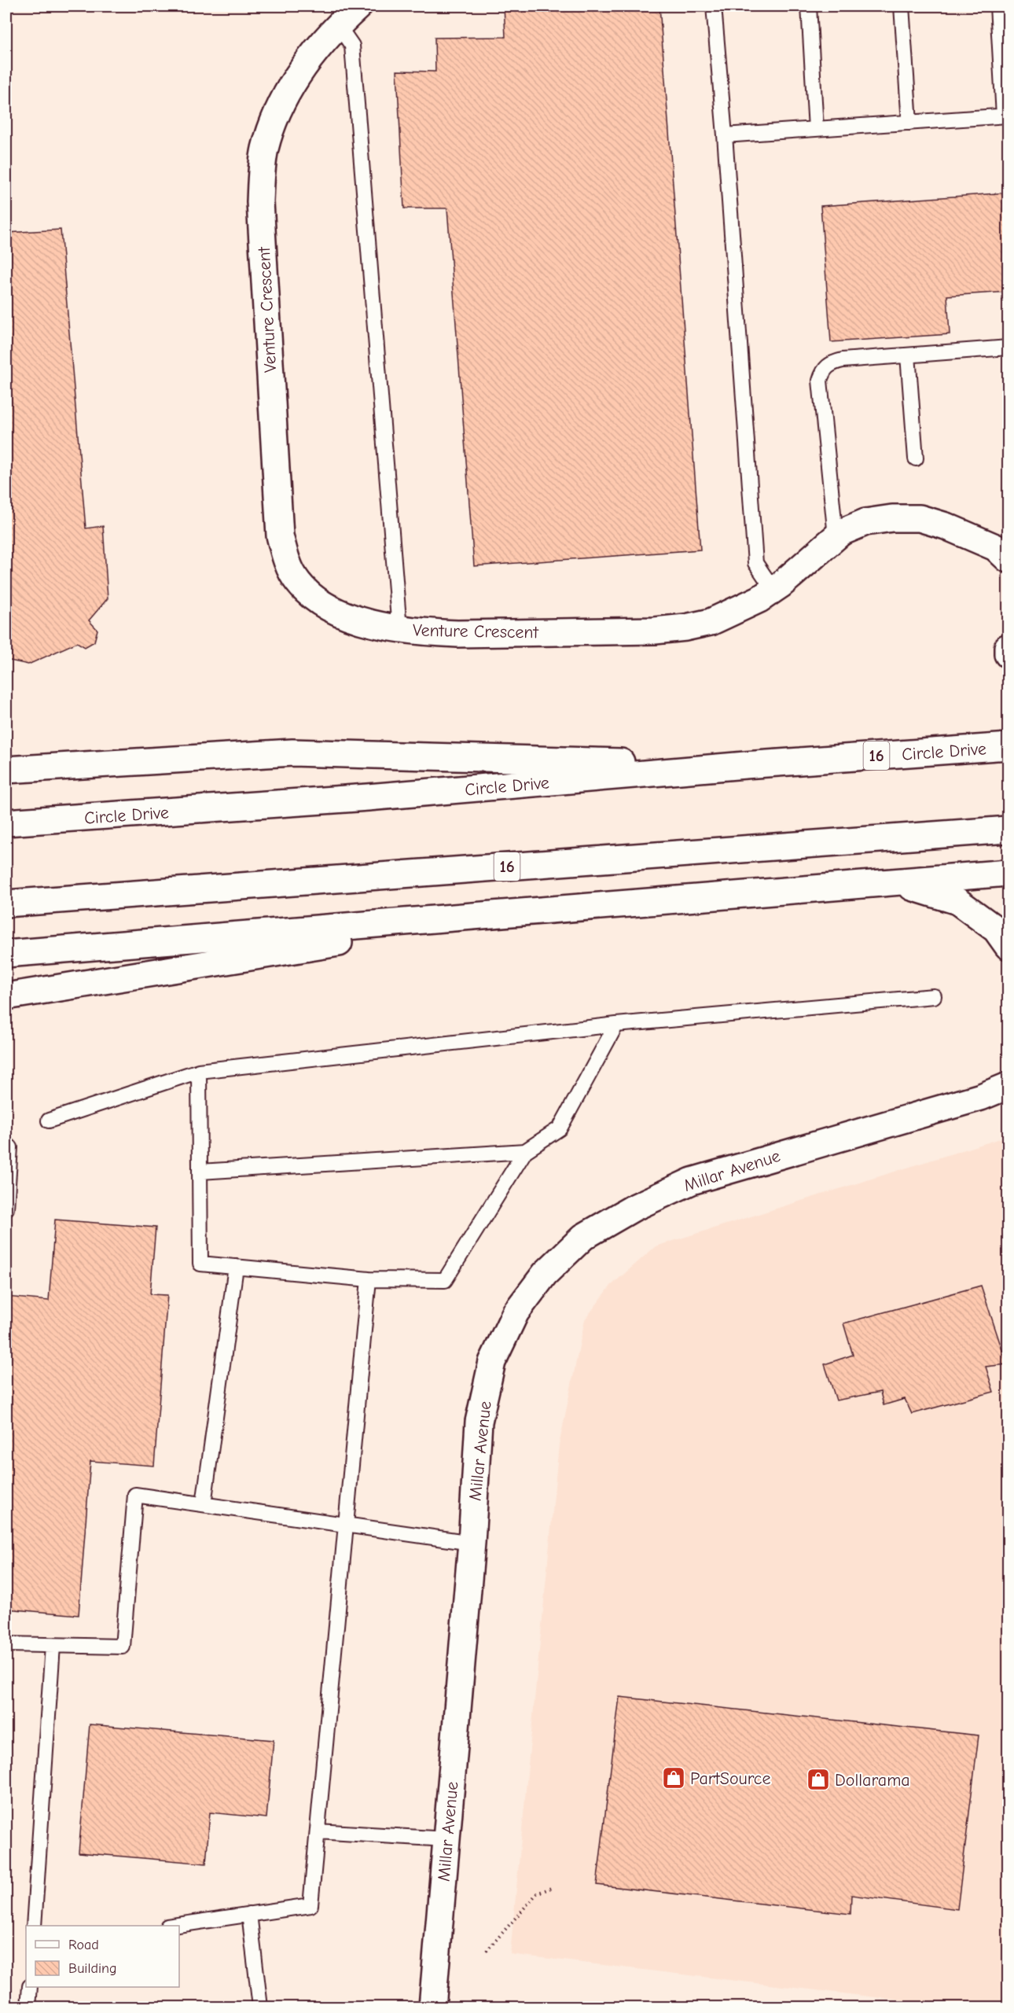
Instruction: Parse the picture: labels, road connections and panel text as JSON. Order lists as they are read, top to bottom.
{
  "streets": {
    "main road": [
      "Venture Crescent",
      "Circle Drive",
      "16",
      "Millar Avenue"
    ]
  },
  "places": {
    "shop": ["PartSource", "Dollarama"]
  },
  "legend": ["Road", "Building"]
}
